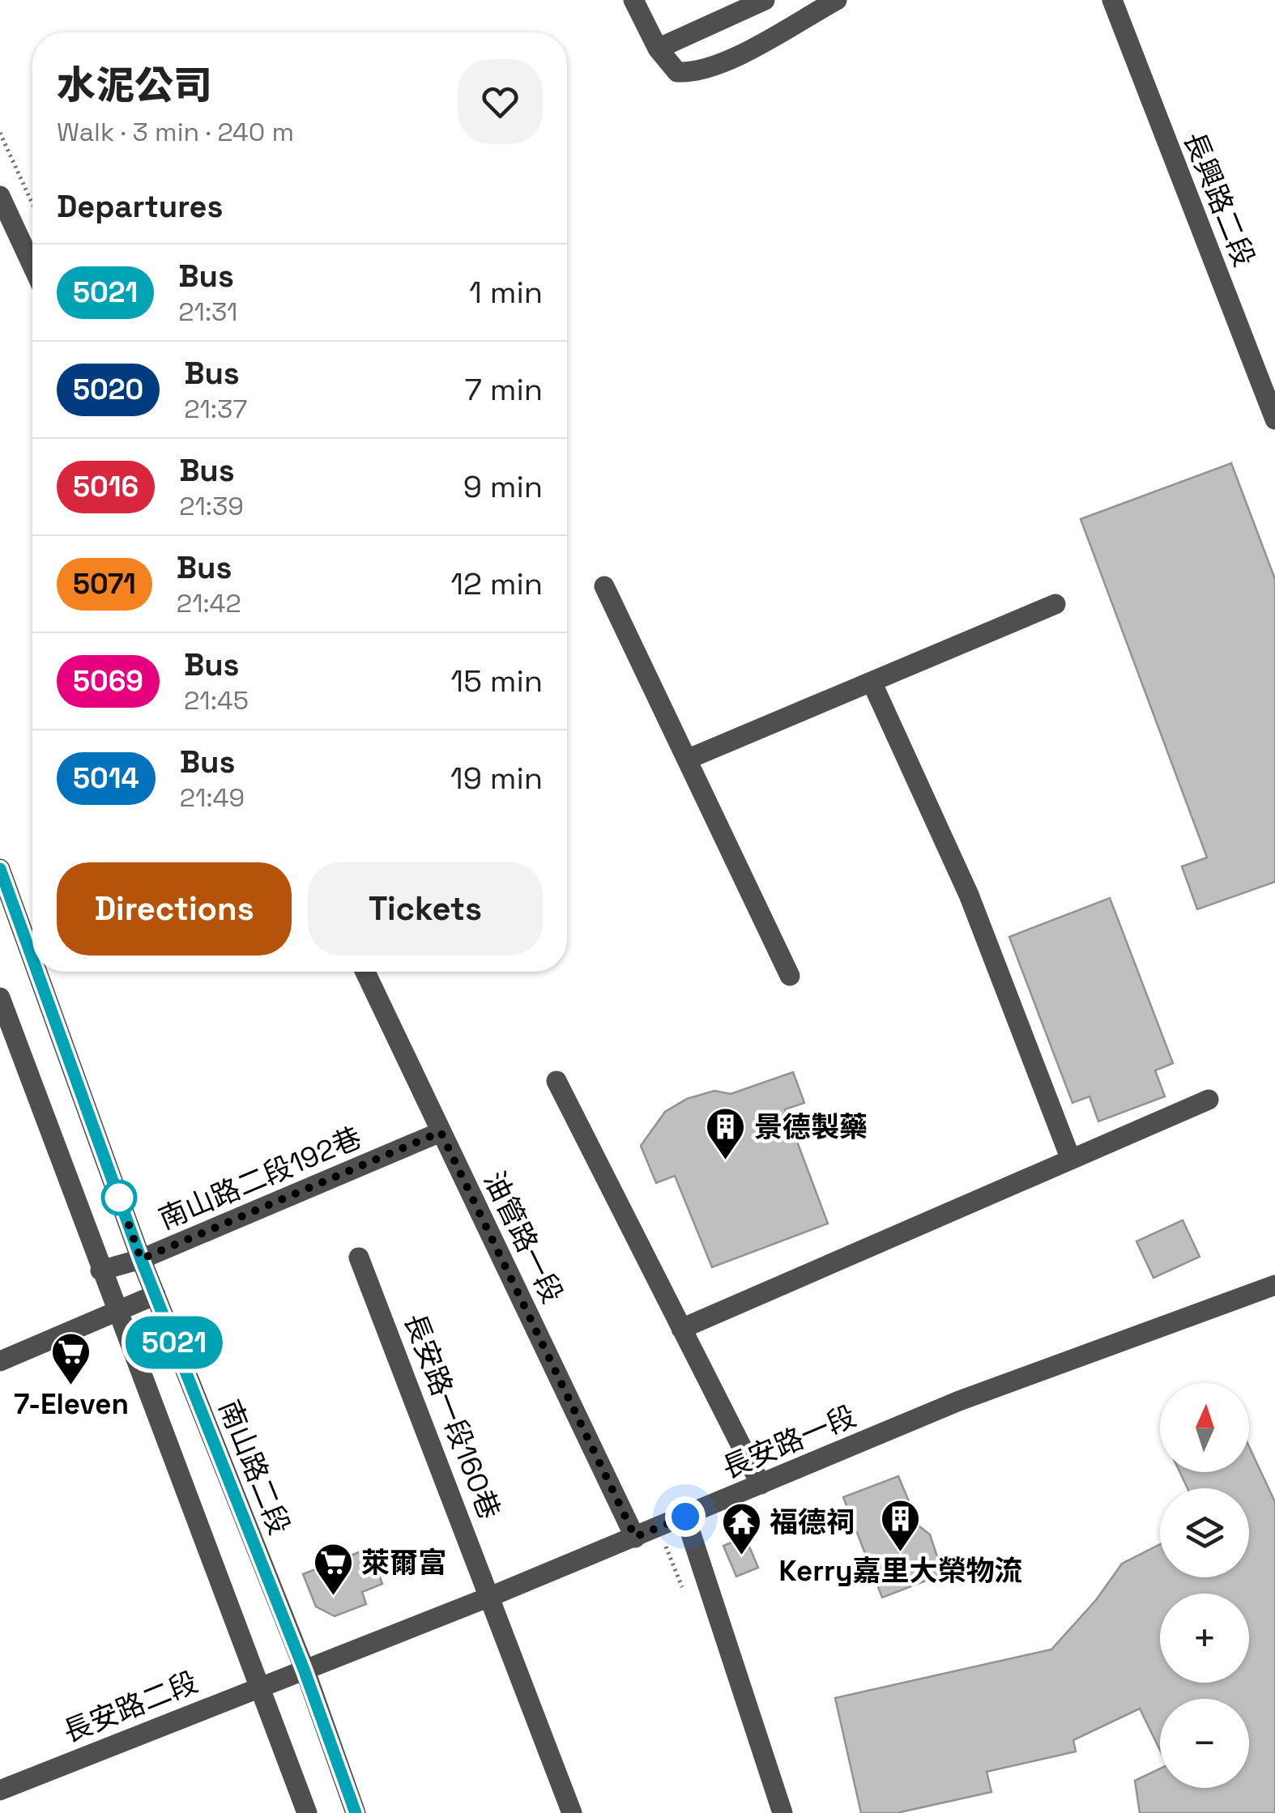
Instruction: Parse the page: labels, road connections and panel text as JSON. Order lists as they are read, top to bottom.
{
  "streets": {
    "street": [
      "長興路二段",
      "南山路二段192巷",
      "油管路一段",
      "長安路一段160巷",
      "長安路一段",
      "南山路二段",
      "長安路二段"
    ]
  },
  "crossings": [
    ["南山路二段192巷", "油管路一段"],
    ["南山路二段192巷", "南山路二段"],
    ["油管路一段", "長安路一段"],
    ["長安路一段160巷", "長安路一段"],
    ["長安路一段", "南山路二段"],
    ["長安路一段", "長安路二段"]
  ],
  "places": {
    "building": ["景德製藥", "Kerry嘉里大榮物流"],
    "supermarket": ["7-Eleven", "萊爾富"],
    "temple": ["福德祠"]
  },
  "lines": ["bus line 5021"],
  "north": "top",
  "page": {
    "on_map": "5021",
    "heading": [
      ["水泥公司", "Walk · 3 min · 240 m"],
      "Departures"
    ],
    "list": [
      {
        "mark": "5021",
        "name": "Bus",
        "note": "21:31",
        "value": "1 min"
      },
      {
        "mark": "5020",
        "name": "Bus",
        "note": "21:37",
        "value": "7 min"
      },
      {
        "mark": "5016",
        "name": "Bus",
        "note": "21:39",
        "value": "9 min"
      },
      {
        "mark": "5071",
        "name": "Bus",
        "note": "21:42",
        "value": "12 min"
      },
      {
        "mark": "5069",
        "name": "Bus",
        "note": "21:45",
        "value": "15 min"
      },
      {
        "mark": "5014",
        "name": "Bus",
        "note": "21:49",
        "value": "19 min"
      }
    ],
    "buttons": ["Directions", "Tickets"],
    "map_buttons": ["+", "−"]
  }
}
